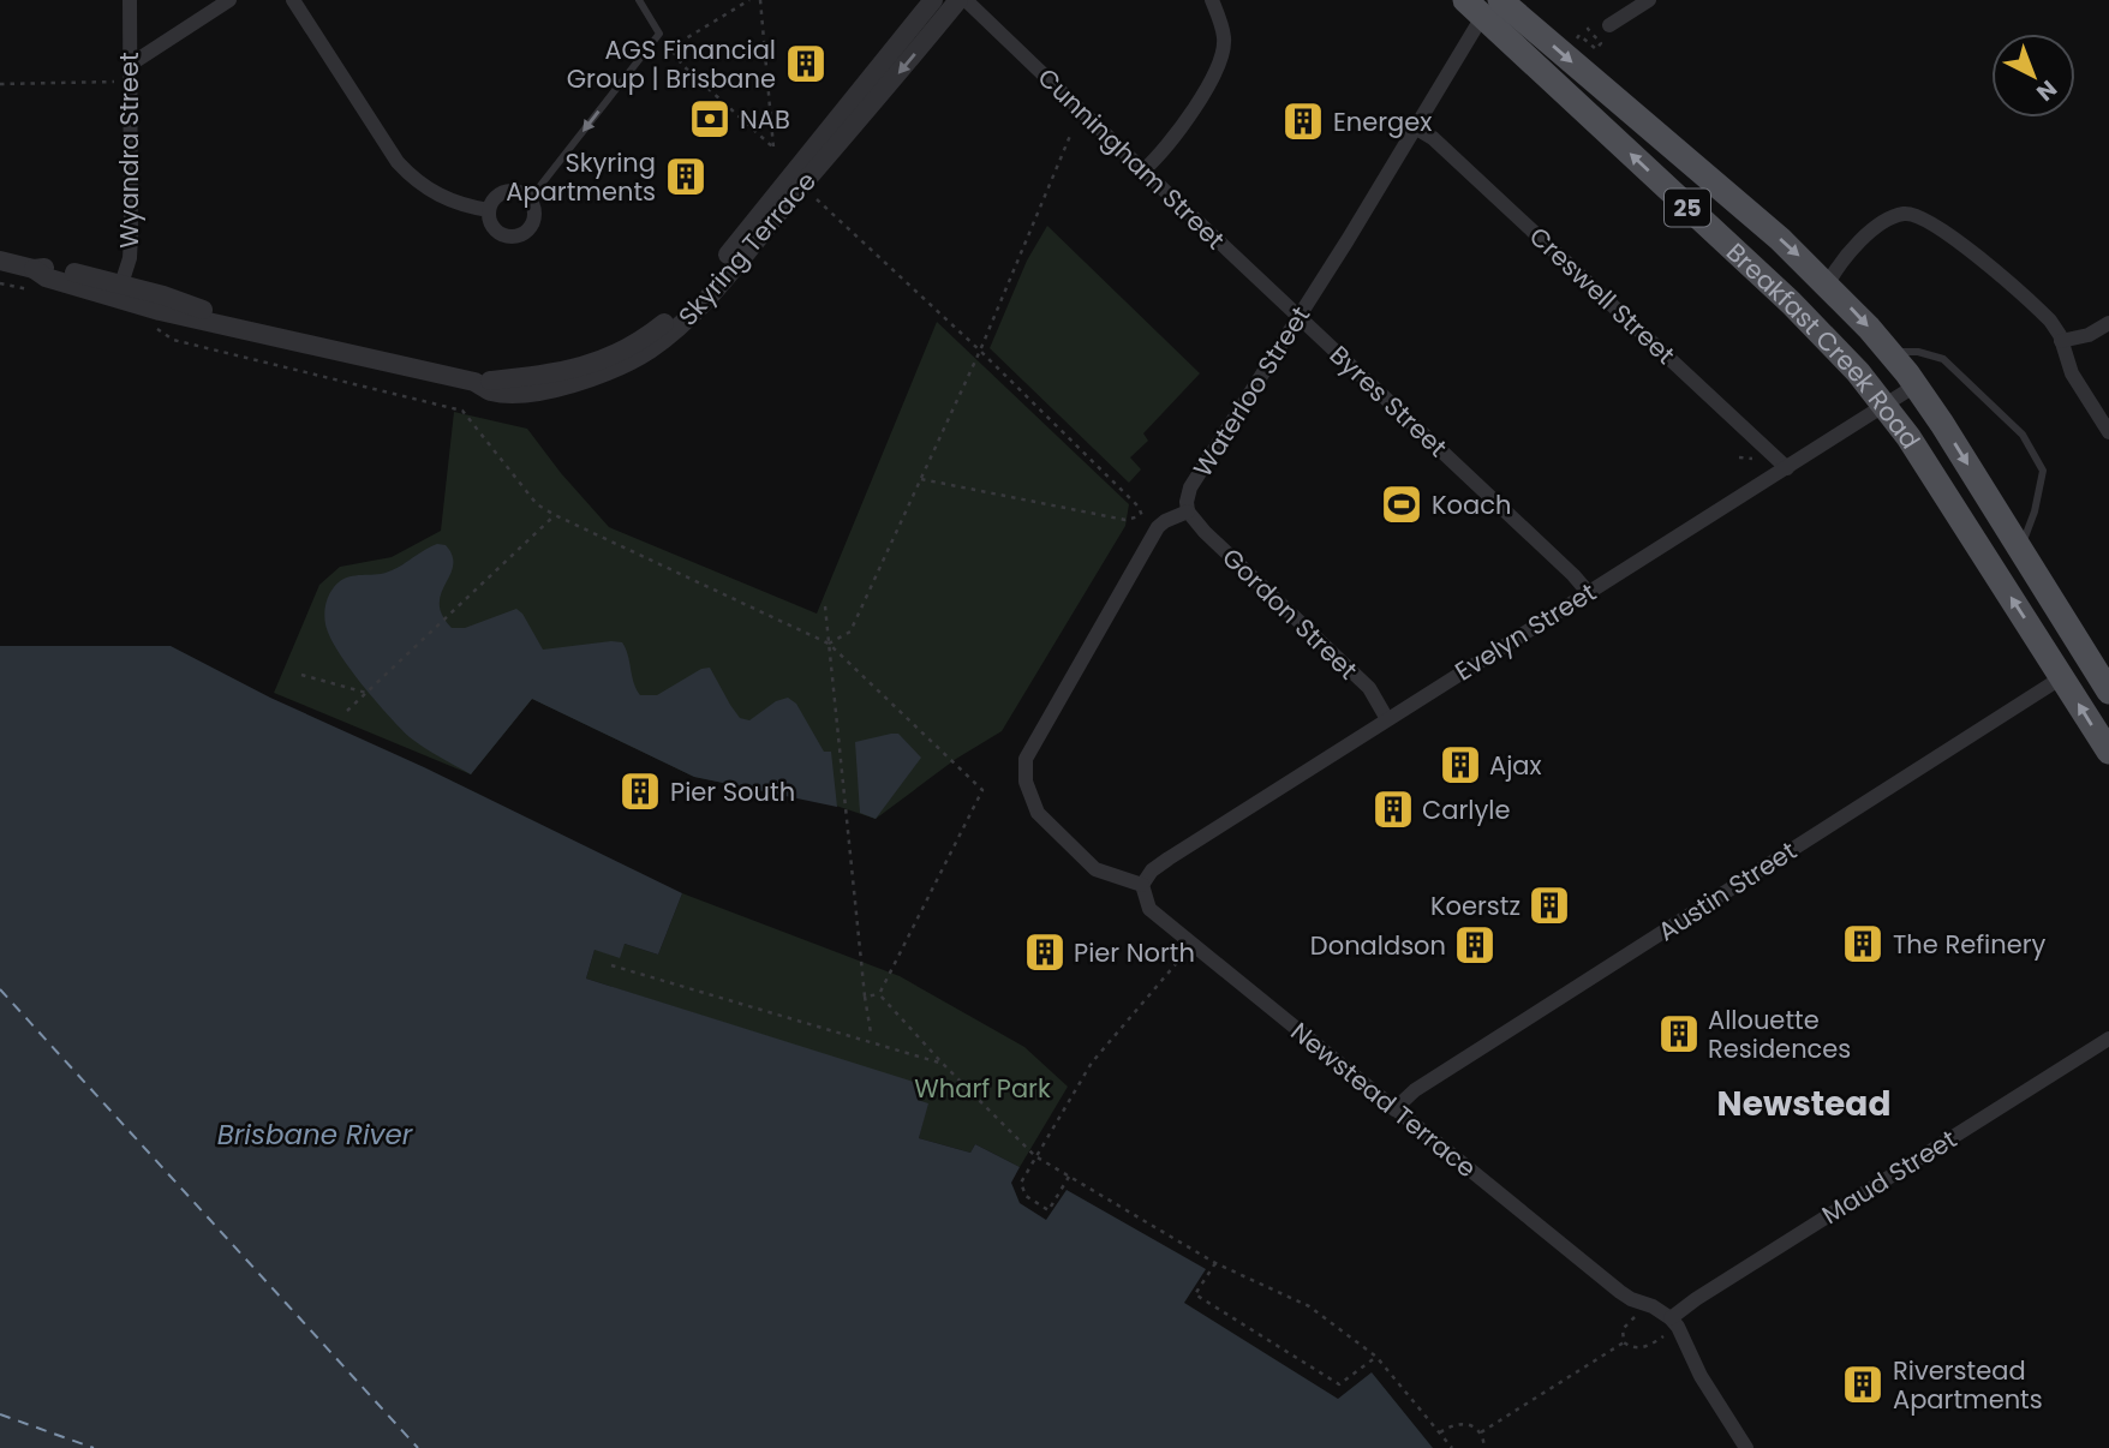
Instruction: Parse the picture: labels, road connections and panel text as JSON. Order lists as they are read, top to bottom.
{
  "streets": {
    "main road": ["25", "Breakfast Creek Road"],
    "street": [
      "Wyandra Street",
      "Cunningham Street",
      "Skyring Terrace",
      "Creswell Street",
      "Waterloo Street",
      "Byres Street",
      "Gordon Street",
      "Evelyn Street",
      "Austin Street",
      "Newstead Terrace",
      "Maud Street"
    ]
  },
  "crossings": [
    ["Wyandra Street", "Skyring Terrace"],
    ["Cunningham Street", "Waterloo Street"],
    ["Cunningham Street", "Byres Street"],
    ["Creswell Street", "Waterloo Street"],
    ["Creswell Street", "Evelyn Street"],
    ["Breakfast Creek Road", "Waterloo Street"],
    ["Breakfast Creek Road", "Evelyn Street"],
    ["Breakfast Creek Road", "Austin Street"],
    ["Waterloo Street", "Byres Street"],
    ["Waterloo Street", "Gordon Street"],
    ["Byres Street", "Evelyn Street"],
    ["Gordon Street", "Evelyn Street"],
    ["Evelyn Street", "Newstead Terrace"],
    ["Austin Street", "Newstead Terrace"],
    ["Newstead Terrace", "Maud Street"]
  ],
  "districts": ["Newstead"],
  "water": ["Brisbane River"],
  "parks": ["Wharf Park"],
  "places": {
    "building": [
      "AGS Financial Group | Brisbane",
      "Energex",
      "Skyring Apartments",
      "Ajax",
      "Pier South",
      "Carlyle",
      "Koerstz",
      "The Refinery",
      "Donaldson",
      "Pier North",
      "Allouette Residences",
      "Riverstead Apartments"
    ],
    "bank": ["NAB"],
    "sports": ["Koach"]
  },
  "north": "bottom right"
}
